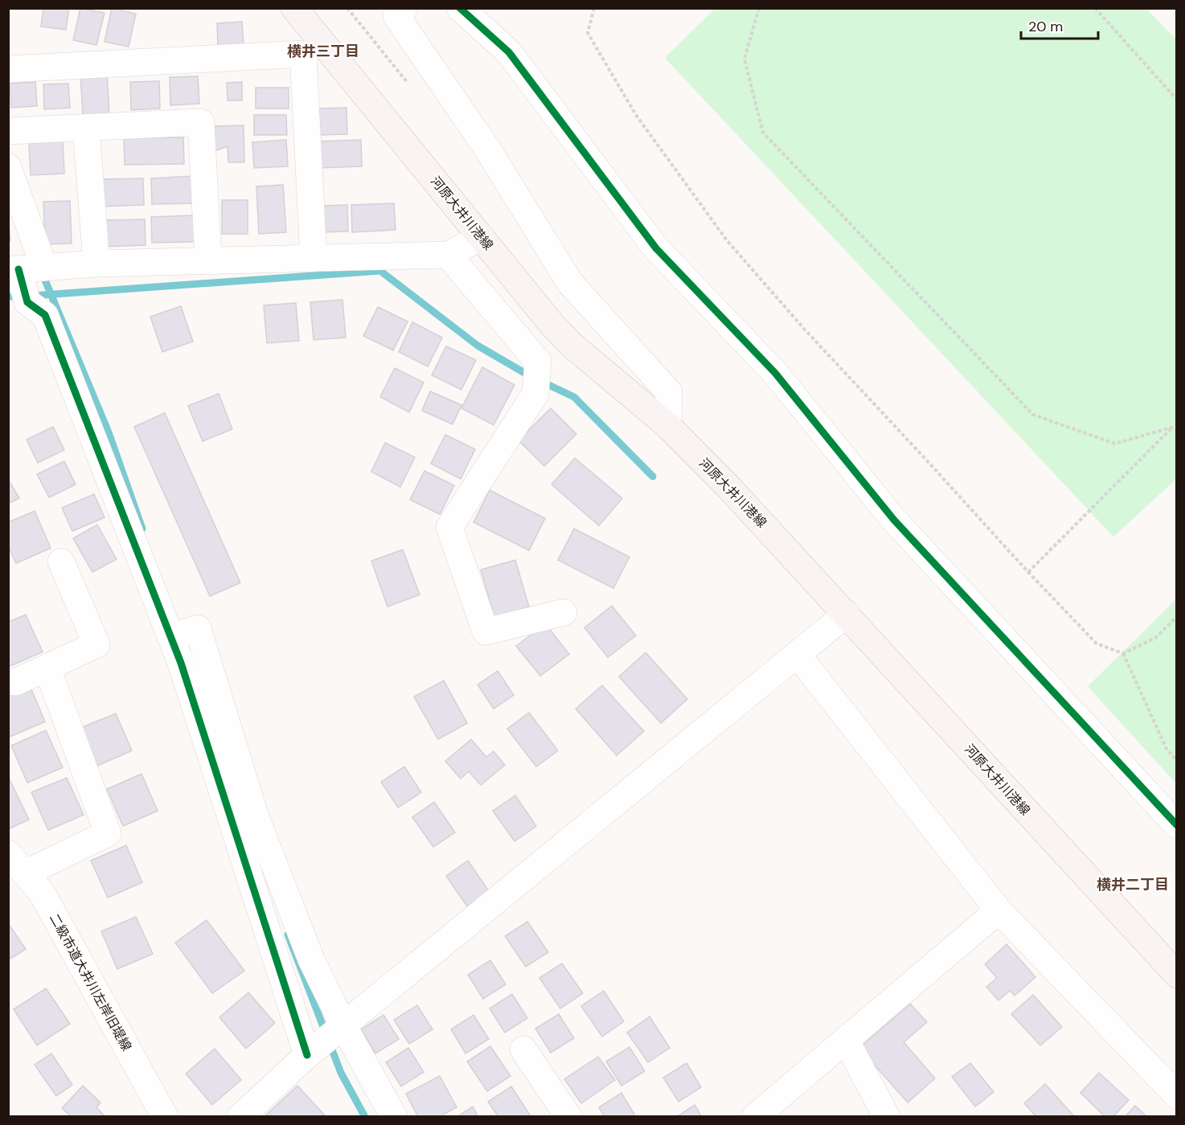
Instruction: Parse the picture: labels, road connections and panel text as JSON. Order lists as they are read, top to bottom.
{
  "streets": {
    "main road": ["河原大井川港線"],
    "street": ["二級市道大井川左岸旧堤線"]
  },
  "districts": ["横井三丁目", "横井二丁目"],
  "scale_bar": "20 m"
}
